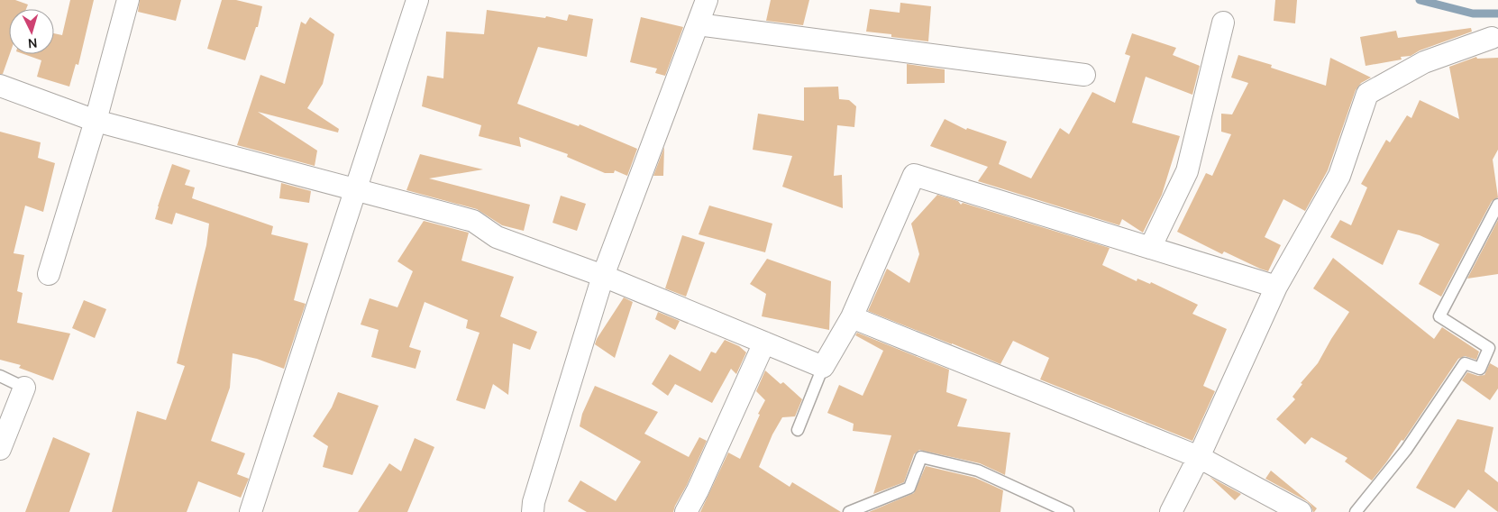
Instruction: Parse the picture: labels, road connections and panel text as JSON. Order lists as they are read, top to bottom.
{
  "north": "bottom"
}
